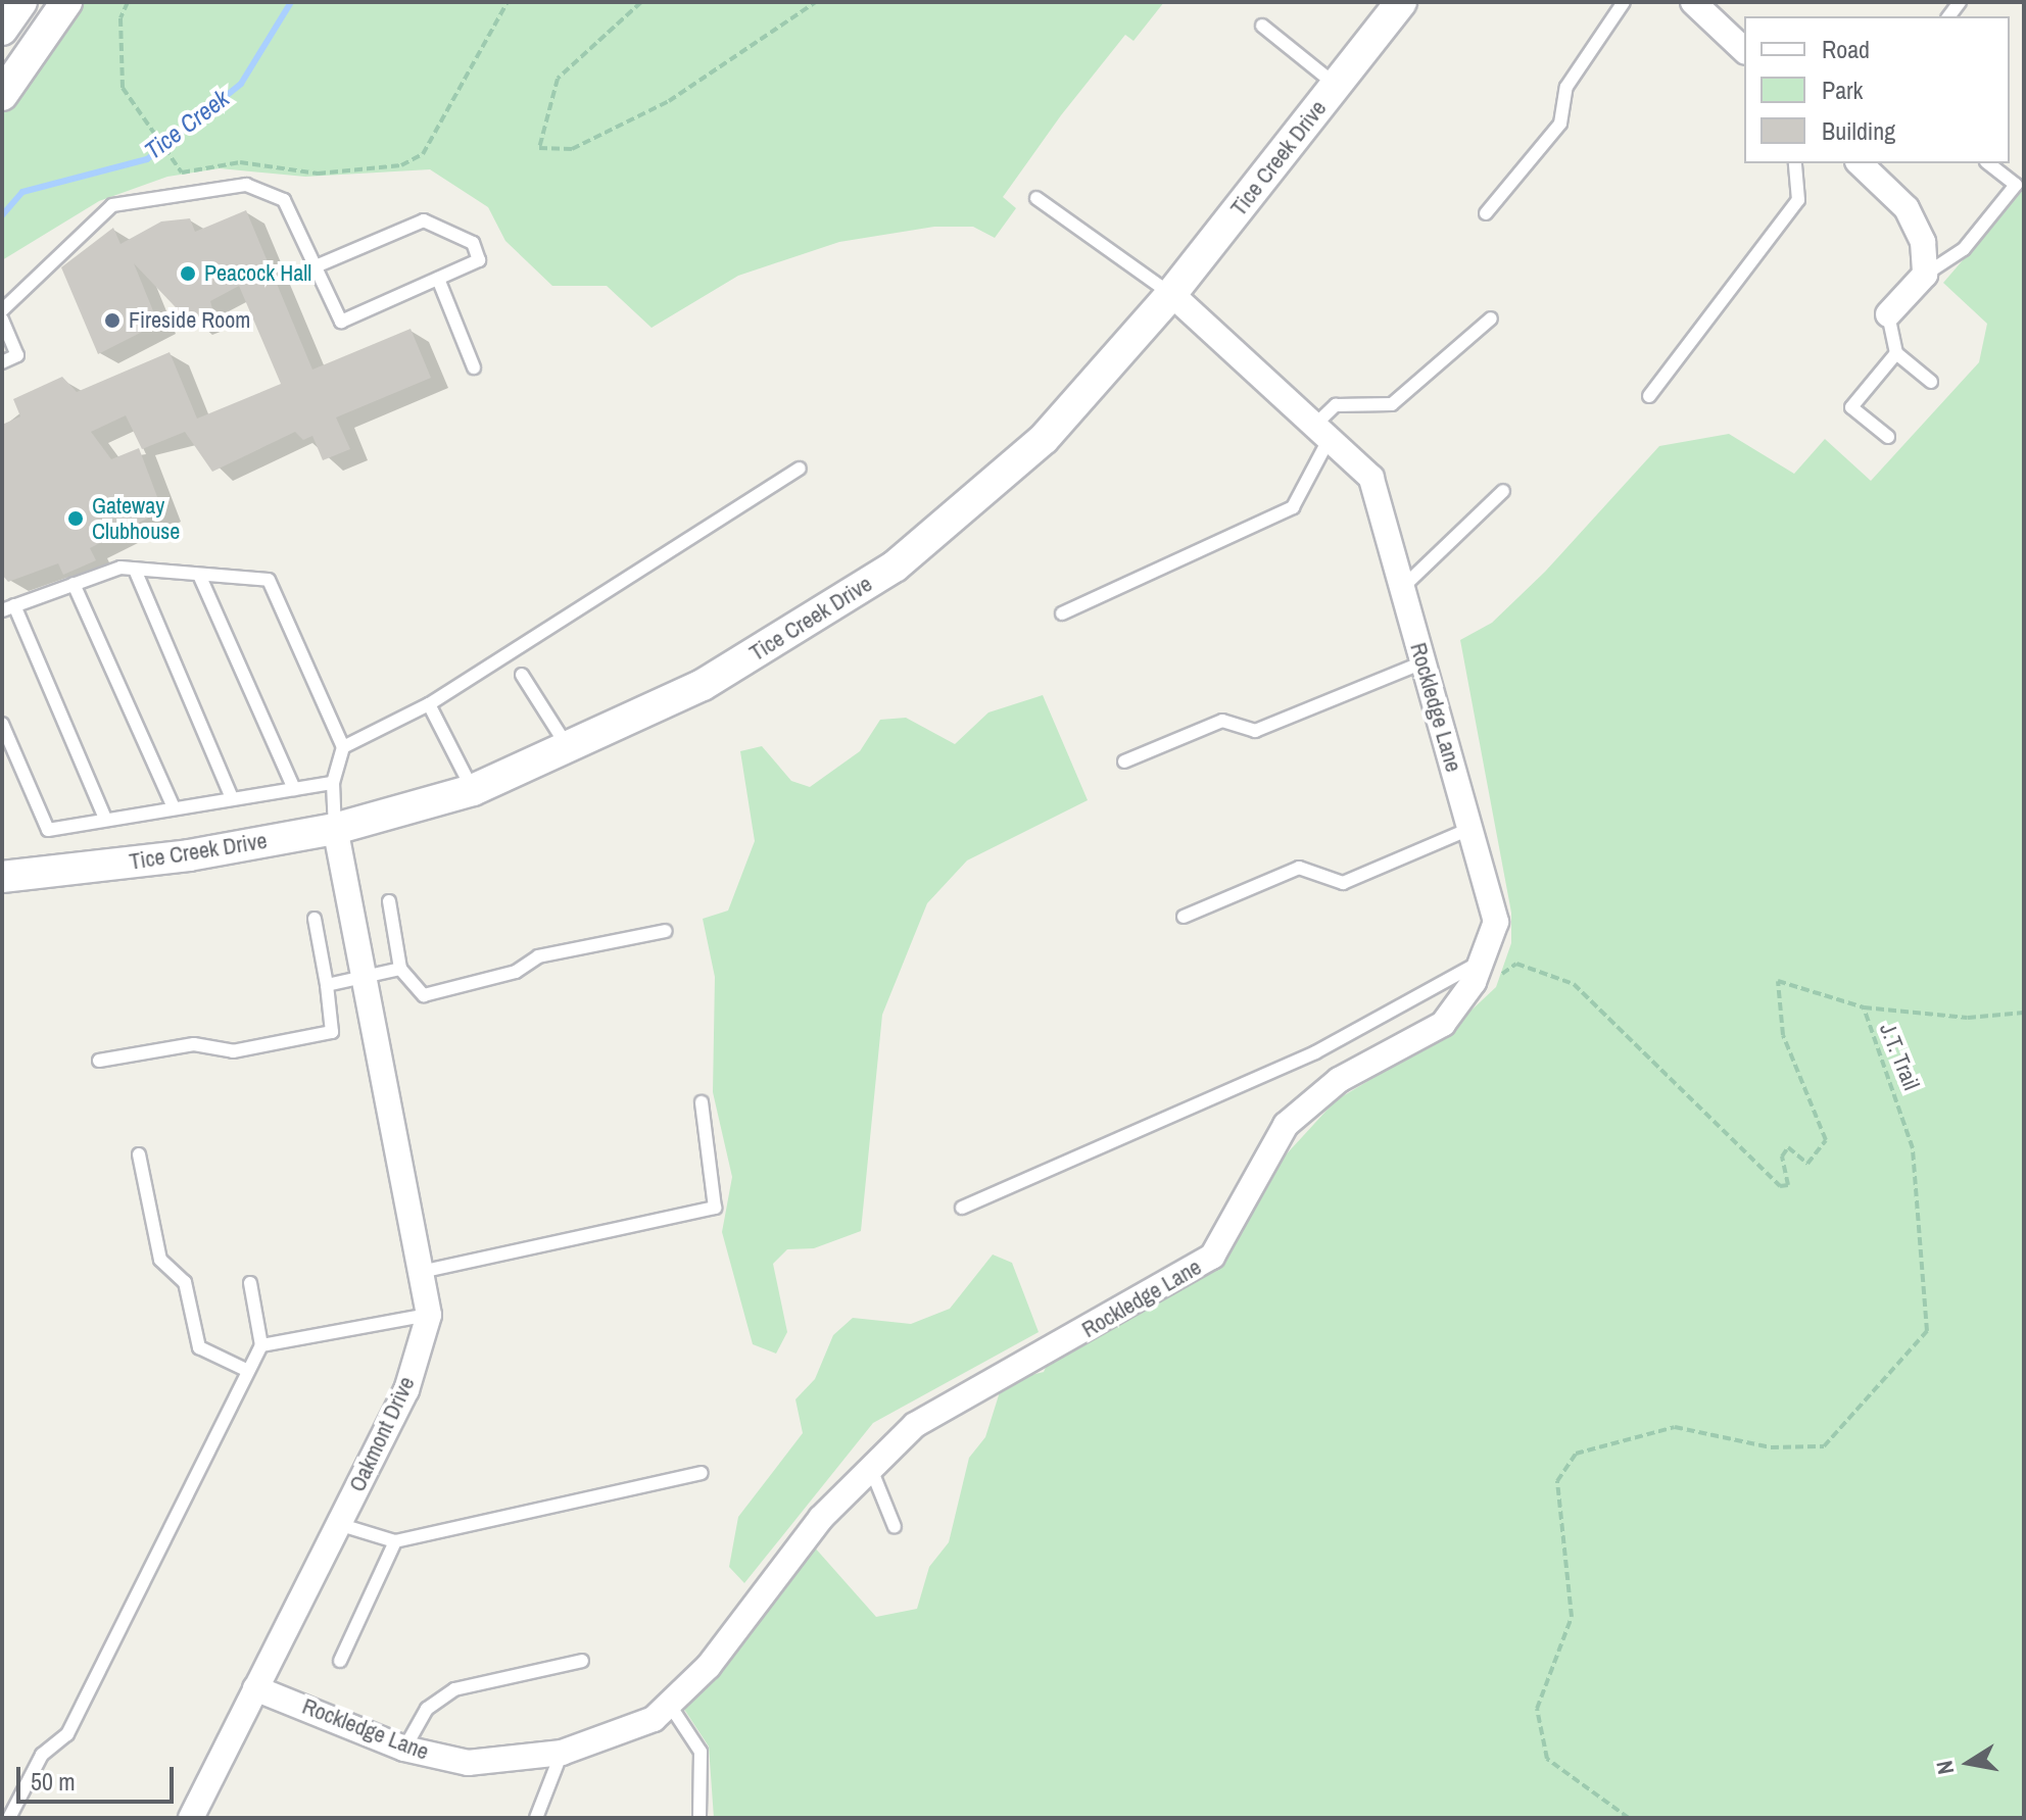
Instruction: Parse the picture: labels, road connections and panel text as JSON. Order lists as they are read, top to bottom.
{
  "streets": {
    "street": ["Tice Creek Drive", "Rockledge Lane", "Oakmont Drive"],
    "path": ["J.T. Trail"]
  },
  "crossings": [
    ["Tice Creek Drive", "Rockledge Lane"],
    ["Tice Creek Drive", "Oakmont Drive"],
    ["Rockledge Lane", "Oakmont Drive"]
  ],
  "water": ["Tice Creek"],
  "places": ["Peacock Hall", "Fireside Room", "Gateway Clubhouse"],
  "legend": ["Road", "Park", "Building"],
  "scale_bar": "50 m",
  "north": "left"
}
